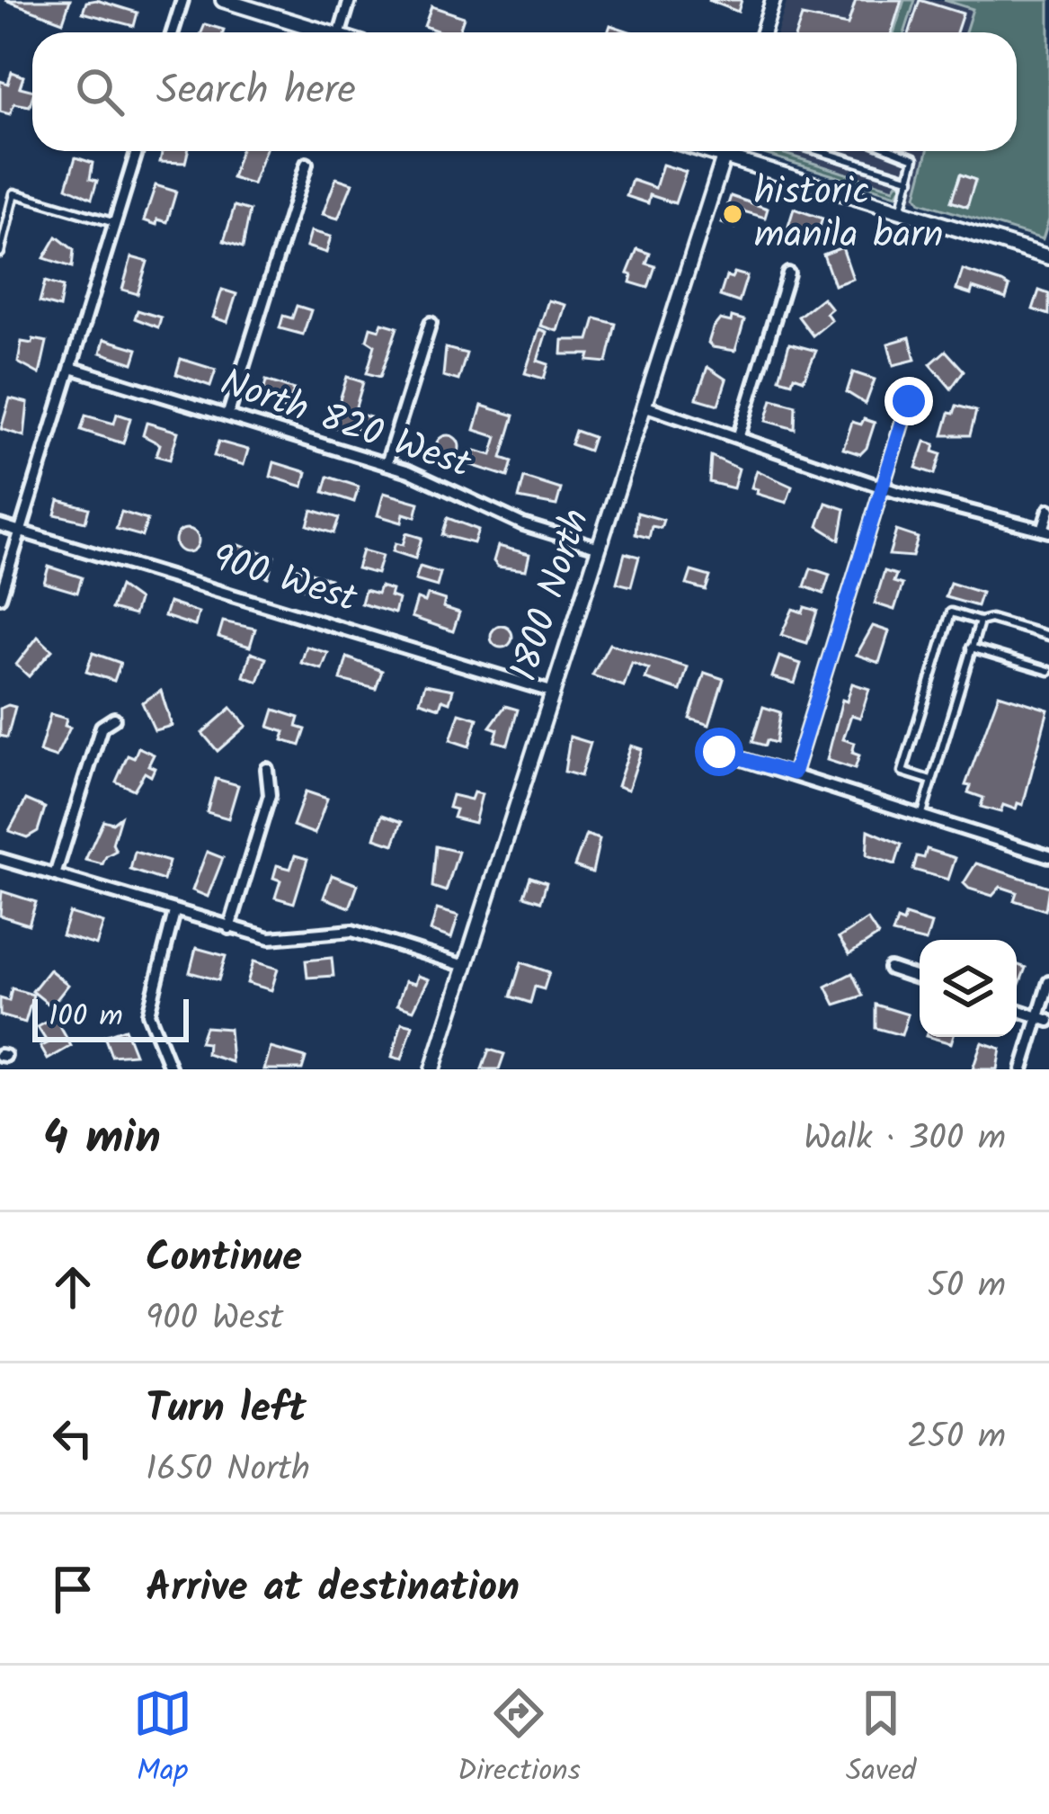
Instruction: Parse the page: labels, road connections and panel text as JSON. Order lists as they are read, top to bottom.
{
  "streets": {
    "street": ["North 820 West", "900 West", "1800 North"]
  },
  "crossings": [
    ["North 820 West", "1800 North"],
    ["900 West", "1800 North"]
  ],
  "places": ["historic manila barn"],
  "scale_bar": "100 m",
  "page": {
    "search": "Search here",
    "scale": "100 m",
    "heading": ["4 min", "Walk · 300 m"],
    "list": [
      ["Continue", "900 West", "50 m"],
      ["Turn left", "1650 North", "250 m"],
      "Arrive at destination"
    ],
    "nav": ["Map", "Directions", "Saved"]
  }
}
